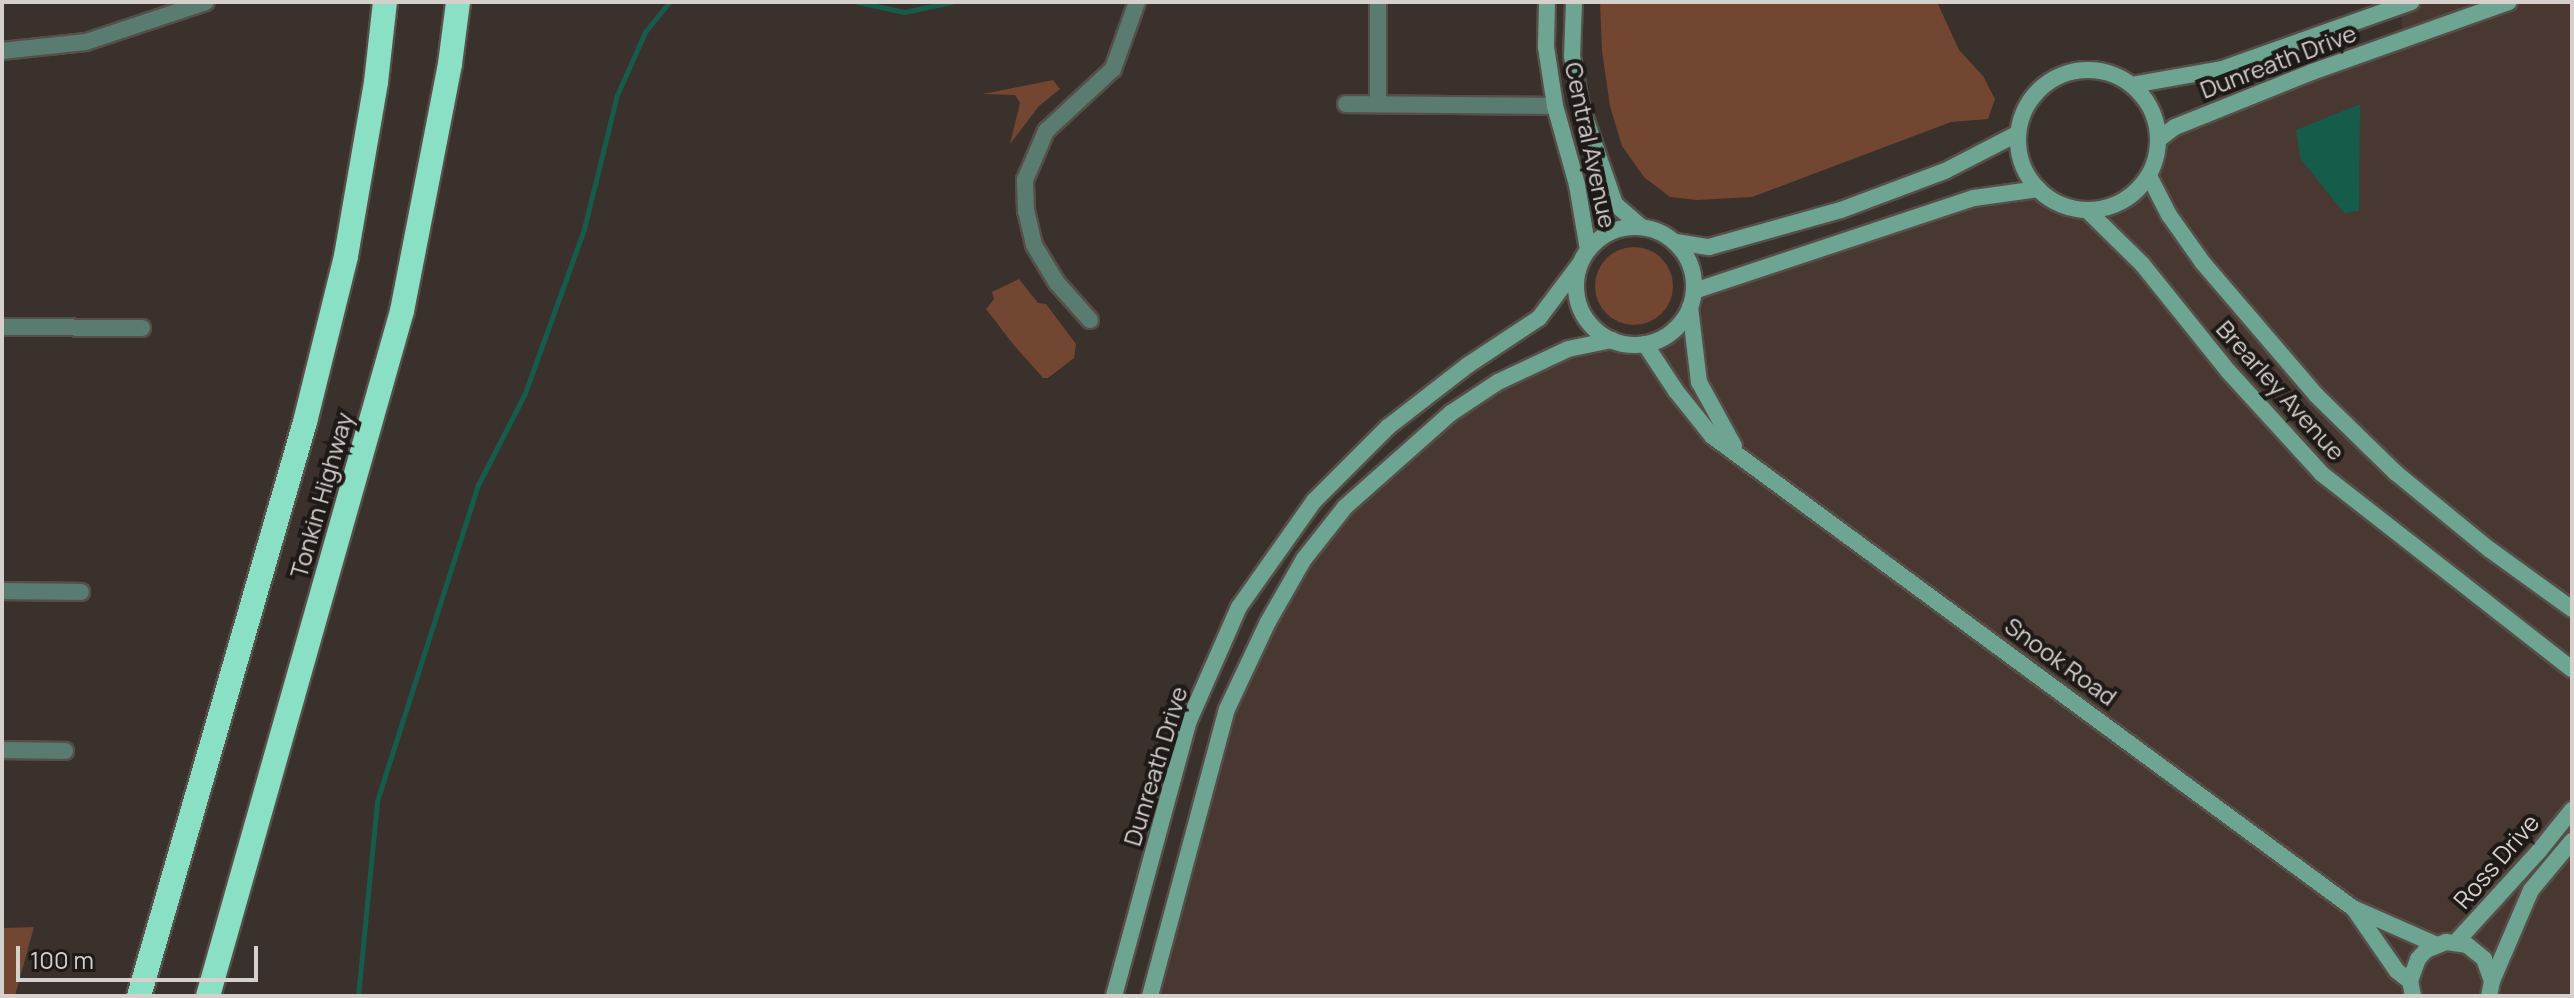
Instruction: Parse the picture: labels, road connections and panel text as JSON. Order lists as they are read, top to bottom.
{
  "streets": {
    "highway": ["Tonkin Highway"],
    "main road": [
      "Dunreath Drive",
      "Central Avenue",
      "Brearley Avenue",
      "Snook Road",
      "Ross Drive"
    ]
  },
  "crossings": [
    ["Dunreath Drive", "Central Avenue"],
    ["Dunreath Drive", "Brearley Avenue"],
    ["Dunreath Drive", "Snook Road"],
    ["Central Avenue", "Snook Road"]
  ],
  "scale_bar": "100 m"
}
